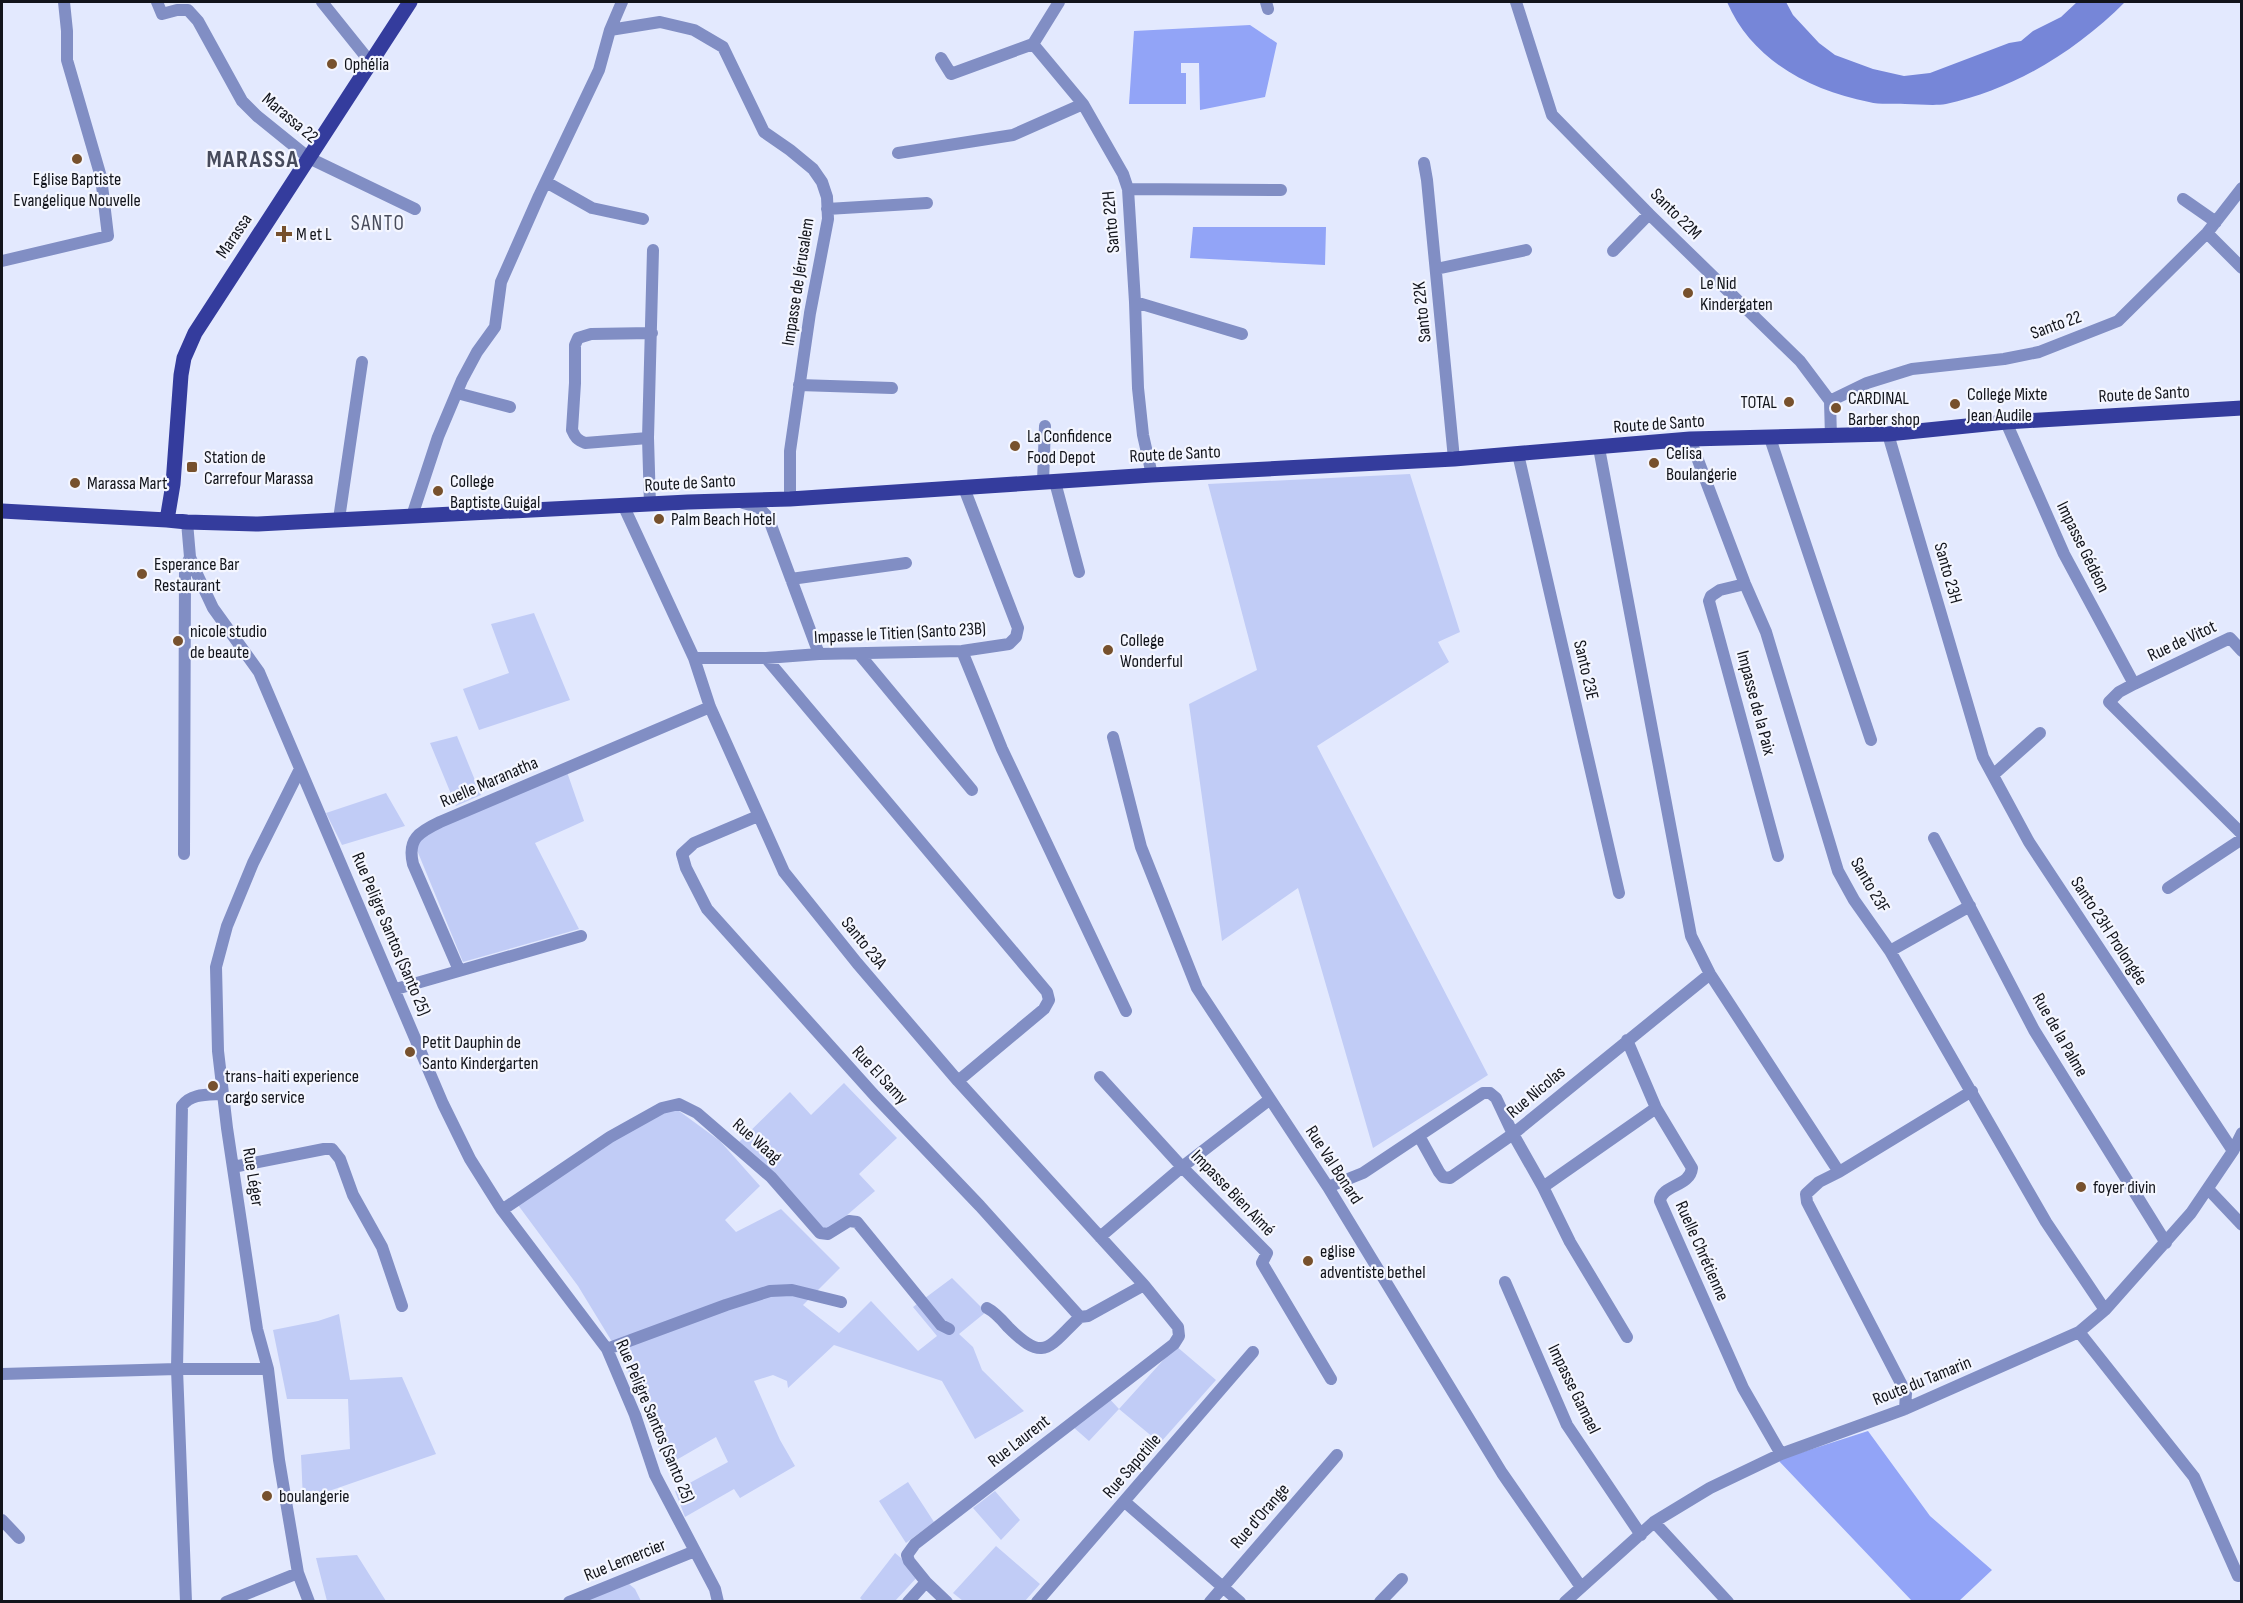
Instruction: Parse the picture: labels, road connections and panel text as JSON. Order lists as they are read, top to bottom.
{
  "streets": {
    "main road": ["Marassa", "Route de Santo"],
    "street": [
      "Marassa 22",
      "Santo 22M",
      "Santo 22H",
      "Impasse de Jérusalem",
      "Santo 22K",
      "Santo 22",
      "Impasse Gédéon",
      "Santo 23H",
      "Impasse le Titien (Santo 23B)",
      "Rue de Vitot",
      "Santo 23E",
      "Impasse de la Paix",
      "Ruelle Maranatha",
      "Santo 23F",
      "Santo 23H Prolongée",
      "Rue Peligre Santos (Santo 25)",
      "Santo 23A",
      "Rue de la Palme",
      "Rue El Samy",
      "Rue Nicolas",
      "Rue Waag",
      "Rue Val Bonard",
      "Rue Léger",
      "Impasse Bien Aimé",
      "Ruelle Chrétienne",
      "Route du Tamarin",
      "Impasse Gamael",
      "Rue Laurent",
      "Rue Sapotille",
      "Rue d'Orange",
      "Rue Lemercier"
    ]
  },
  "crossings": [
    ["Marassa 22", "Marassa"],
    ["Santo 22M", "Santo 22"],
    ["Santo 22H", "Route de Santo"],
    ["Marassa", "Route de Santo"],
    ["Impasse de Jérusalem", "Route de Santo"],
    ["Santo 22K", "Route de Santo"],
    ["Route de Santo", "Impasse Gédéon"],
    ["Route de Santo", "Santo 23H"],
    ["Route de Santo", "Impasse le Titien (Santo 23B)"],
    ["Route de Santo", "Santo 23E"],
    ["Route de Santo", "Santo 23F"],
    ["Route de Santo", "Rue Peligre Santos (Santo 25)"],
    ["Route de Santo", "Santo 23A"],
    ["Impasse Gédéon", "Rue de Vitot"],
    ["Santo 23H", "Santo 23H Prolongée"],
    ["Impasse le Titien (Santo 23B)", "Santo 23A"],
    ["Impasse de la Paix", "Santo 23F"],
    ["Ruelle Maranatha", "Santo 23A"],
    ["Santo 23F", "Route du Tamarin"],
    ["Santo 23H Prolongée", "Route du Tamarin"],
    ["Rue Peligre Santos (Santo 25)", "Rue Waag"],
    ["Rue Peligre Santos (Santo 25)", "Rue Léger"],
    ["Rue Peligre Santos (Santo 25)", "Rue Lemercier"],
    ["Santo 23A", "Rue El Samy"],
    ["Santo 23A", "Rue Laurent"],
    ["Rue de la Palme", "Route du Tamarin"],
    ["Rue Nicolas", "Rue Val Bonard"],
    ["Rue Nicolas", "Ruelle Chrétienne"],
    ["Rue Val Bonard", "Route du Tamarin"],
    ["Ruelle Chrétienne", "Route du Tamarin"],
    ["Route du Tamarin", "Impasse Gamael"]
  ],
  "districts": ["MARASSA", "SANTO"],
  "places": {
    "other": [
      "Ophélia",
      "Eglise Baptiste Evangelique Nouvelle",
      "Le Nid Kindergaten",
      "TOTAL",
      "College Mixte Jean Audile",
      "CARDINAL Barber shop",
      "La Confidence Food Depot",
      "Celisa Boulangerie",
      "Marassa Mart",
      "College Baptiste Guigal",
      "Palm Beach Hotel",
      "Esperance Bar Restaurant",
      "nicole studio de beaute",
      "College Wonderful",
      "Petit Dauphin de Santo Kindergarten",
      "trans-haiti experience cargo service",
      "foyer divin",
      "eglise adventiste bethel",
      "boulangerie"
    ],
    "health": ["M et L"],
    "transit": ["Station de Carrefour Marassa"]
  }
}
